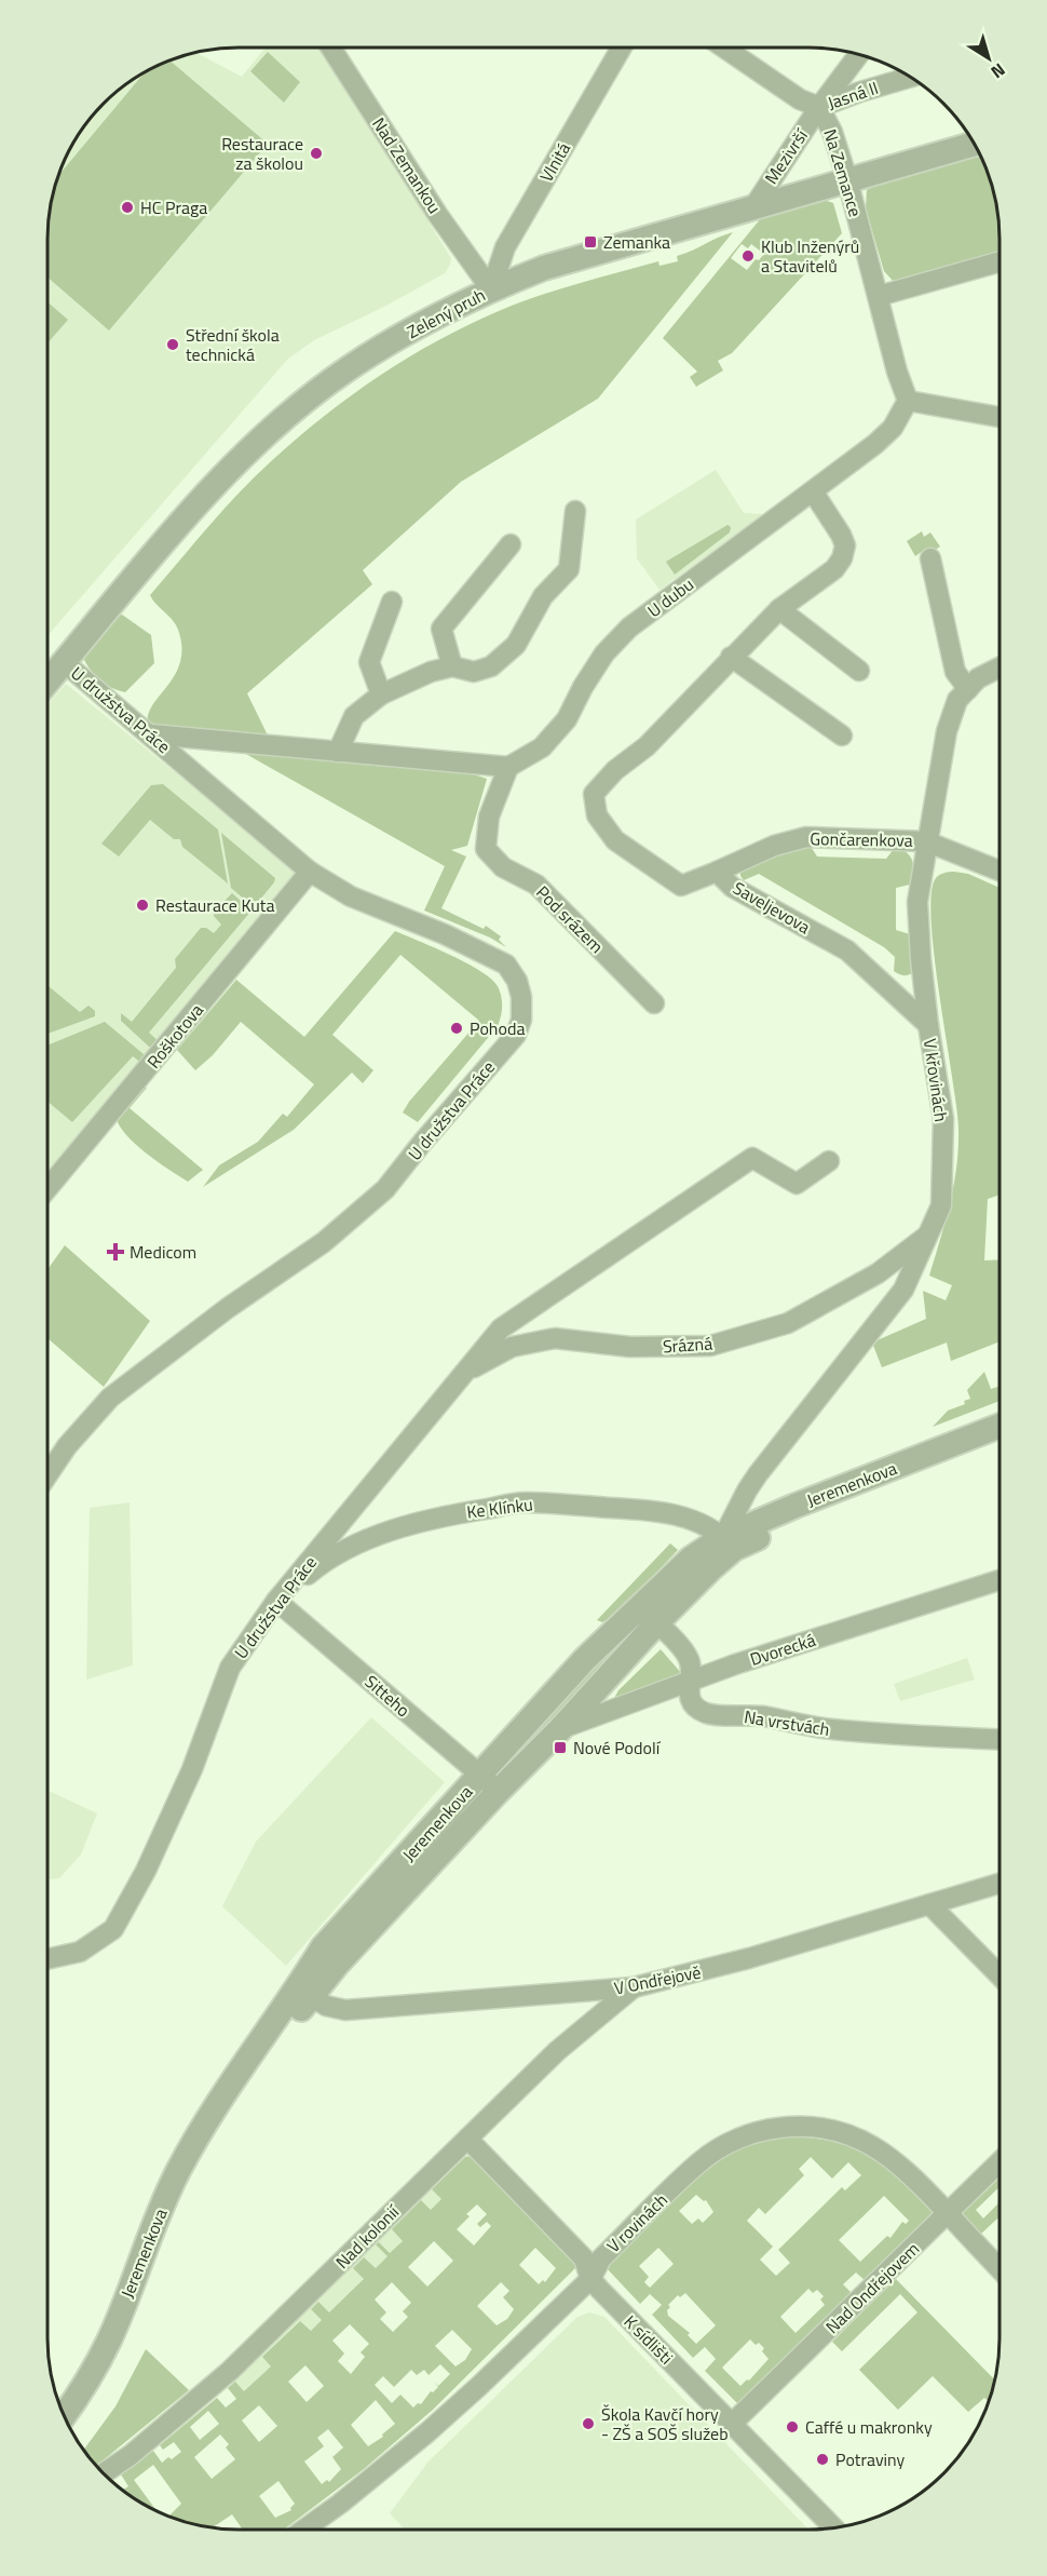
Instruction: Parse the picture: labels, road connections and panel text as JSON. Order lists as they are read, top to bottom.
{
  "streets": {
    "street": [
      "Jasná II",
      "Mezivrší",
      "Vlnitá",
      "Nad Zemankou",
      "Na Zemance",
      "Zelený pruh",
      "U dubu",
      "U družstva Práce",
      "Gončarenkova",
      "Saveljevova",
      "Pod srázem",
      "Roškotova",
      "V křovinách",
      "Srázná",
      "Jeremenkova",
      "Ke Klínku",
      "Dvorecká",
      "Sitteho",
      "Na vrstvách",
      "V Ondřejově",
      "V rovinách",
      "Nad kolonií",
      "Nad Ondřejovem",
      "K sídlišti"
    ]
  },
  "crossings": [
    ["Jasná II", "Mezivrší"],
    ["Jasná II", "Na Zemance"],
    ["Mezivrší", "Na Zemance"],
    ["Mezivrší", "Zelený pruh"],
    ["Vlnitá", "Nad Zemankou"],
    ["Vlnitá", "Zelený pruh"],
    ["Nad Zemankou", "Zelený pruh"],
    ["Na Zemance", "Zelený pruh"],
    ["Na Zemance", "U dubu"],
    ["Zelený pruh", "U družstva Práce"],
    ["U dubu", "Saveljevova"],
    ["U dubu", "Pod srázem"],
    ["U družstva Práce", "Roškotova"],
    ["U družstva Práce", "Srázná"],
    ["U družstva Práce", "Ke Klínku"],
    ["U družstva Práce", "Sitteho"],
    ["Gončarenkova", "Saveljevova"],
    ["Gončarenkova", "V křovinách"],
    ["Saveljevova", "V křovinách"],
    ["V křovinách", "Srázná"],
    ["V křovinách", "Jeremenkova"],
    ["V křovinách", "Ke Klínku"],
    ["Jeremenkova", "Ke Klínku"],
    ["Jeremenkova", "Dvorecká"],
    ["Jeremenkova", "Sitteho"],
    ["Jeremenkova", "Na vrstvách"],
    ["Jeremenkova", "V Ondřejově"],
    ["Ke Klínku", "Sitteho"],
    ["Dvorecká", "Na vrstvách"],
    ["V Ondřejově", "Nad kolonií"],
    ["V rovinách", "Nad Ondřejovem"],
    ["V rovinách", "K sídlišti"],
    ["Nad kolonií", "K sídlišti"],
    ["Nad Ondřejovem", "K sídlišti"]
  ],
  "places": {
    "other": [
      "Restaurace za školou",
      "HC Praga",
      "Klub Inženýrů a Stavitelů",
      "Střední škola technická",
      "Restaurace Kuta",
      "Pohoda",
      "Škola Kavčí hory - ZŠ a SOŠ služeb",
      "Caffé u makronky",
      "Potraviny"
    ],
    "transit": ["Zemanka", "Nové Podolí"],
    "health": ["Medicom"]
  },
  "north": "bottom right"
}
